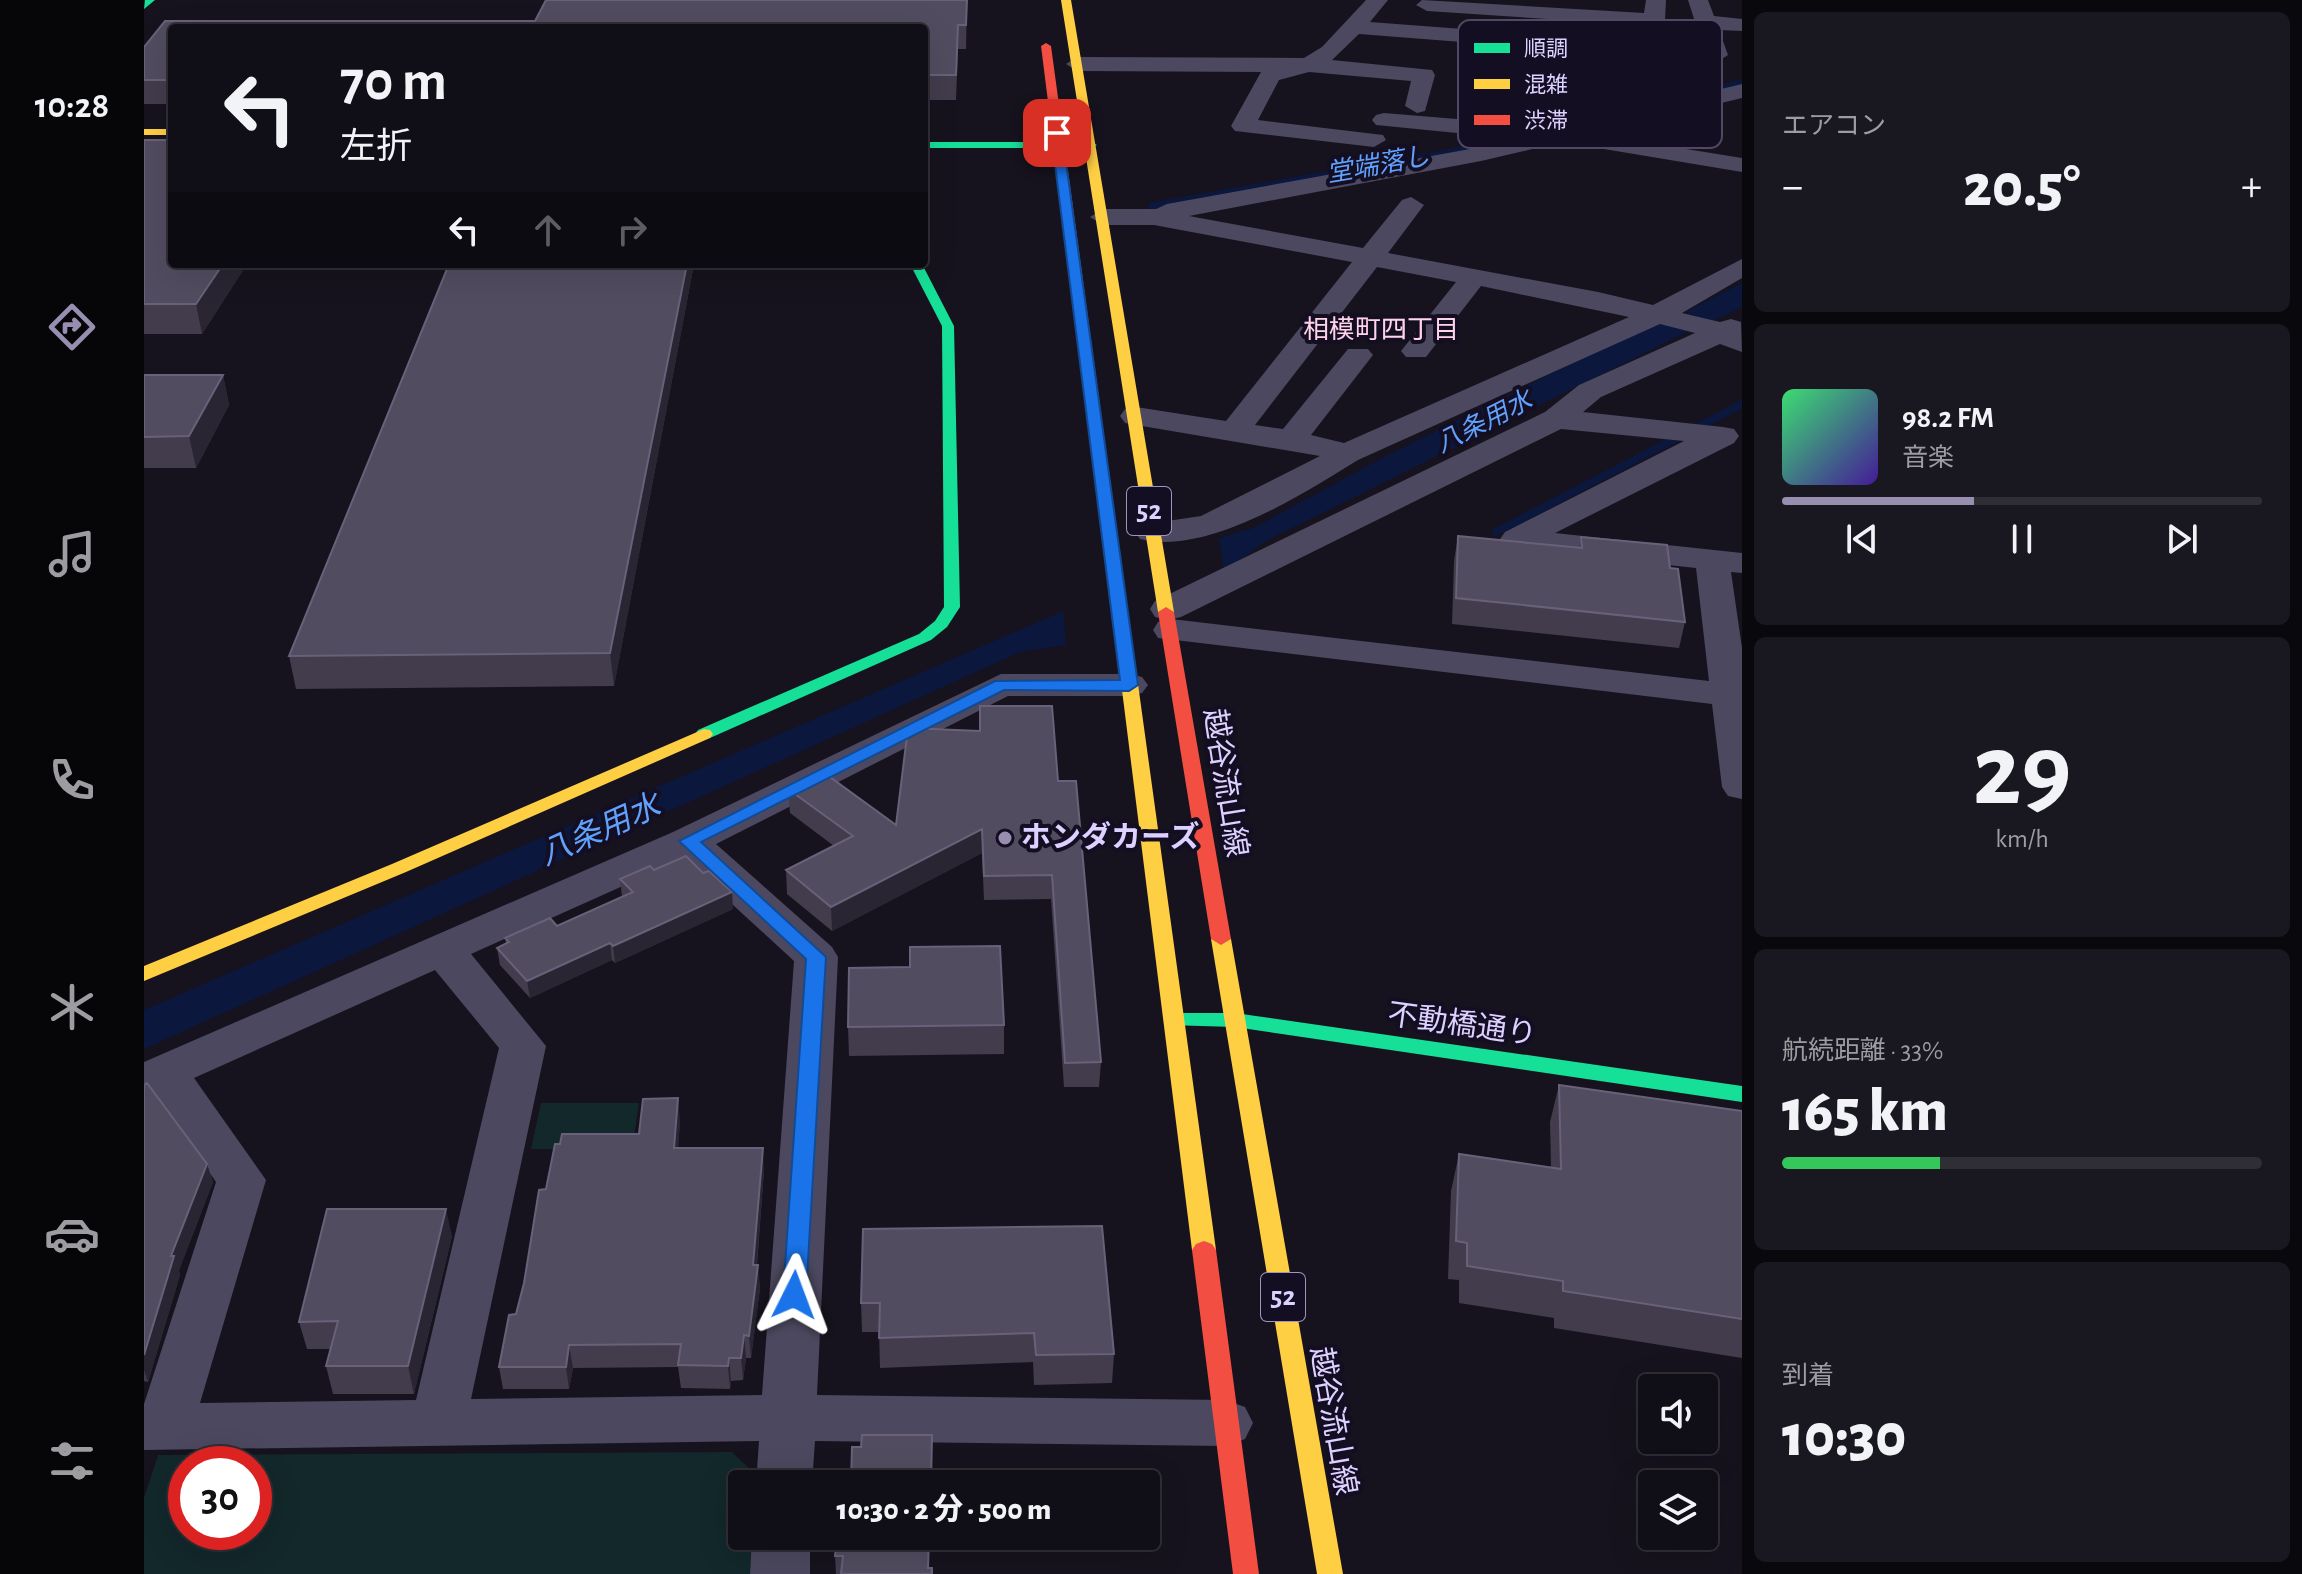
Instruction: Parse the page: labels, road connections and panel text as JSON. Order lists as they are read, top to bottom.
{
  "streets": {
    "main road": ["52", "越谷流山線", "不動橋通り"]
  },
  "crossings": [
    ["52", "不動橋通り"],
    ["越谷流山線", "不動橋通り"]
  ],
  "districts": ["相模町四丁目"],
  "water": ["堂端落し", "八条用水"],
  "places": ["ホンダカーズ"],
  "legend": ["順調", "混雑", "渋滞"],
  "page": {
    "tabs": "10:28",
    "tile": [
      "エアコン",
      ["29", "km/h"],
      ["航続距離 · 33%", "165 km"],
      ["到着", "10:30"]
    ],
    "turn": ["70 m", "左折"],
    "heat": ["−", "20.5°", "+"],
    "song": ["98.2 FM", "音楽"],
    "limit": "30",
    "trip": "10:30 · 2 分 · 500 m"
  }
}
